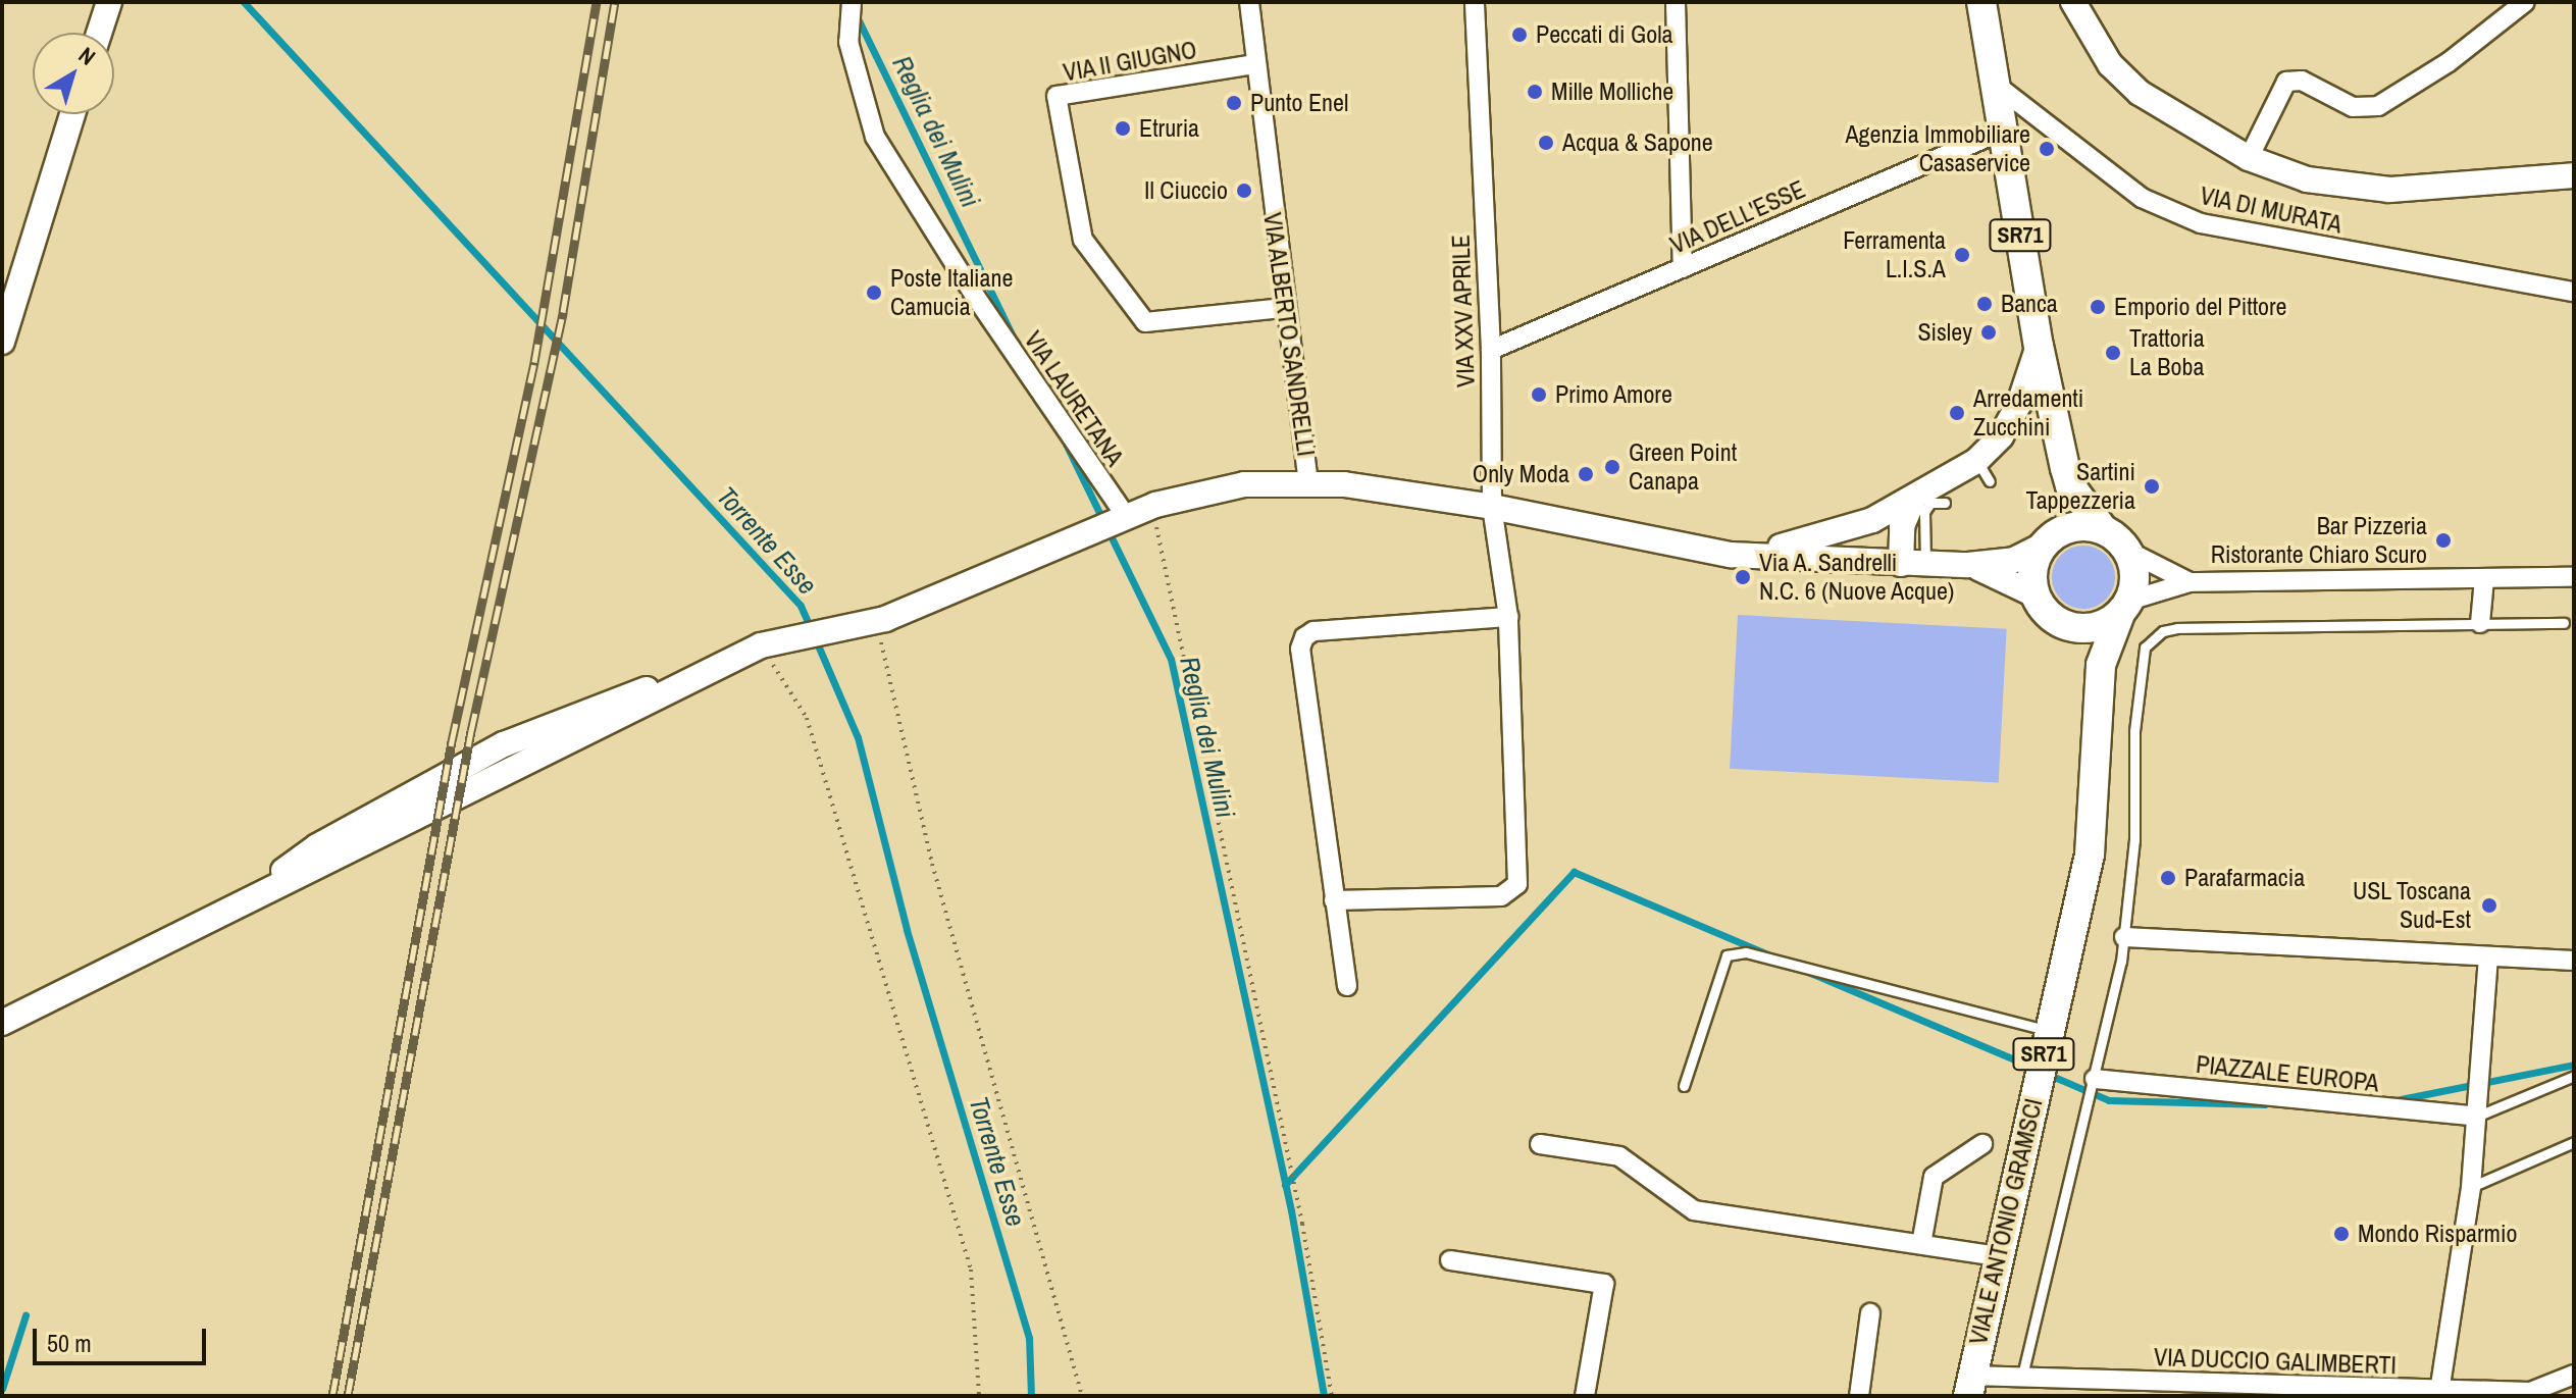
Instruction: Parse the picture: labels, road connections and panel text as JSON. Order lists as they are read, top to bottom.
{
  "streets": {
    "main road": ["SR71", "VIALE ANTONIO GRAMSCI"],
    "street": [
      "VIA II GIUGNO",
      "VIA DI MURATA",
      "VIA DELL'ESSE",
      "VIA XXV APRILE",
      "VIA ALBERTO SANDRELLI",
      "VIA LAURETANA",
      "PIAZZALE EUROPA",
      "VIA DUCCIO GALIMBERTI"
    ]
  },
  "crossings": [
    ["VIA II GIUGNO", "VIA ALBERTO SANDRELLI"],
    ["VIA DI MURATA", "SR71"],
    ["VIA DELL'ESSE", "SR71"],
    ["VIA DELL'ESSE", "VIA XXV APRILE"],
    ["SR71", "VIA ALBERTO SANDRELLI"],
    ["SR71", "VIALE ANTONIO GRAMSCI"],
    ["VIA XXV APRILE", "VIA ALBERTO SANDRELLI"],
    ["VIA ALBERTO SANDRELLI", "VIALE ANTONIO GRAMSCI"],
    ["VIALE ANTONIO GRAMSCI", "VIA DUCCIO GALIMBERTI"]
  ],
  "water": ["Reglia dei Mulini", "Torrente Esse"],
  "places": [
    "Peccati di Gola",
    "Mille Molliche",
    "Punto Enel",
    "Etruria",
    "Acqua & Sapone",
    "Agenzia Immobiliare Casaservice",
    "Il Ciuccio",
    "Ferramenta L.I.S.A",
    "Poste Italiane Camucia",
    "Banca",
    "Emporio del Pittore",
    "Sisley",
    "Trattoria La Boba",
    "Primo Amore",
    "Arredamenti Zucchini",
    "Green Point Canapa",
    "Only Moda",
    "Sartini Tappezzeria",
    "Bar Pizzeria Ristorante Chiaro Scuro",
    "Via A. Sandrelli N.C. 6 (Nuove Acque)",
    "Parafarmacia",
    "USL Toscana Sud-Est",
    "Mondo Risparmio"
  ],
  "scale_bar": "50 m",
  "north": "top right"
}
